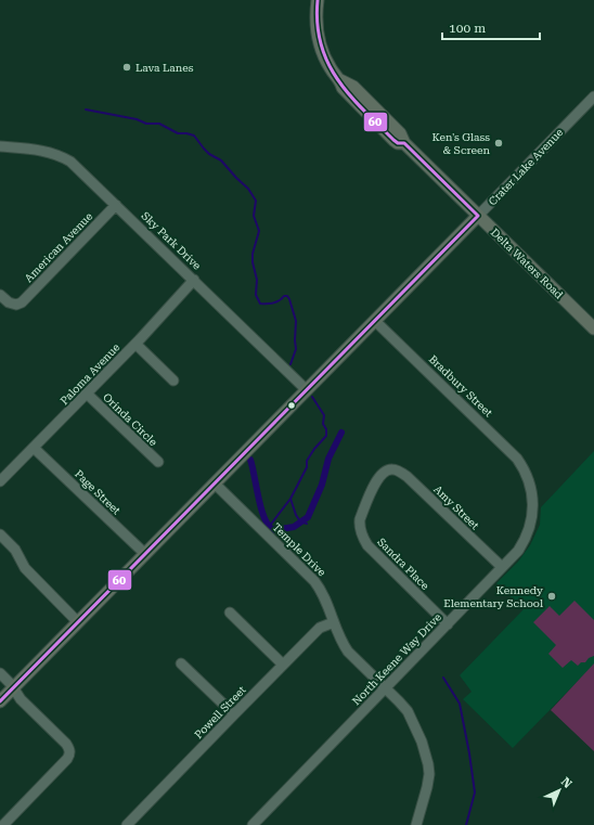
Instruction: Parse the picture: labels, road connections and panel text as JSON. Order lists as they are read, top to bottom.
{
  "streets": {
    "main road": ["Crater Lake Avenue", "Delta Waters Road"],
    "street": [
      "Sky Park Drive",
      "American Avenue",
      "Paloma Avenue",
      "Bradbury Street",
      "Orinda Circle",
      "Page Street",
      "Amy Street",
      "Temple Drive",
      "Sandra Place",
      "North Keene Way Drive",
      "Powell Street"
    ]
  },
  "crossings": [
    ["Crater Lake Avenue", "Sky Park Drive"],
    ["Crater Lake Avenue", "Delta Waters Road"],
    ["Crater Lake Avenue", "Bradbury Street"],
    ["Crater Lake Avenue", "Page Street"],
    ["Crater Lake Avenue", "Temple Drive"],
    ["Sky Park Drive", "American Avenue"],
    ["Sky Park Drive", "Paloma Avenue"],
    ["Paloma Avenue", "Orinda Circle"],
    ["Paloma Avenue", "Page Street"],
    ["Bradbury Street", "North Keene Way Drive"],
    ["Amy Street", "Sandra Place"],
    ["Amy Street", "North Keene Way Drive"],
    ["Temple Drive", "North Keene Way Drive"],
    ["Temple Drive", "Powell Street"],
    ["Sandra Place", "North Keene Way Drive"]
  ],
  "places": ["Lava Lanes", "Ken's Glass & Screen", "Kennedy Elementary School"],
  "lines": ["transit line 60"],
  "scale_bar": "100 m",
  "north": "top right"
}
